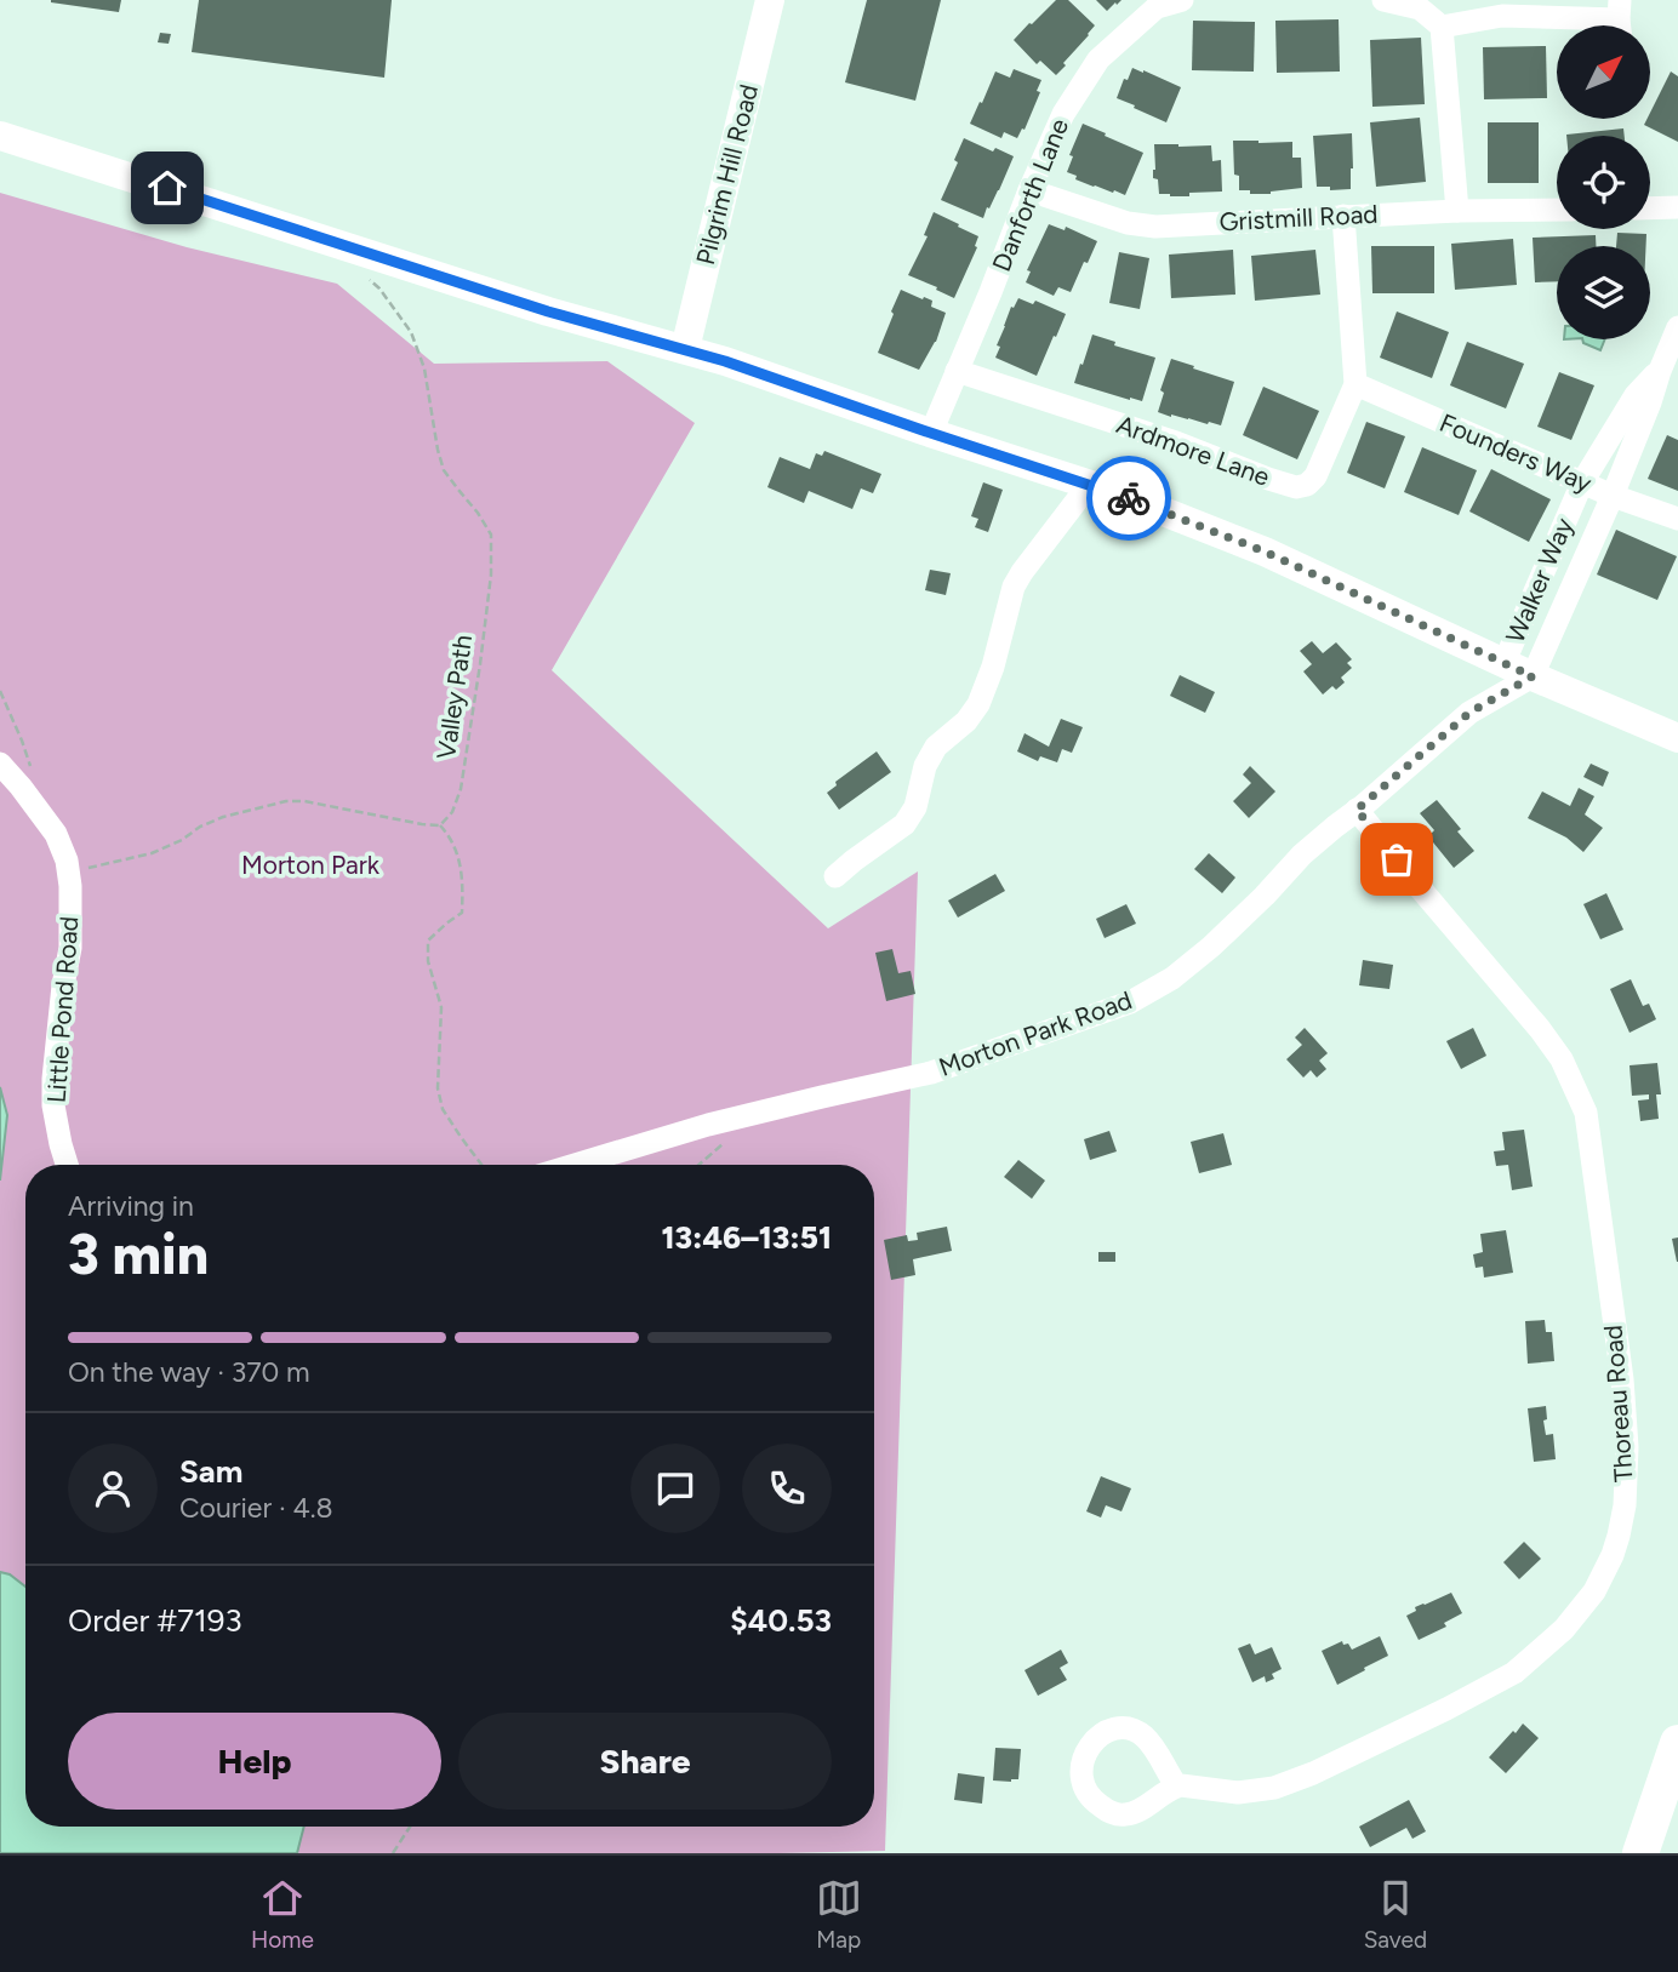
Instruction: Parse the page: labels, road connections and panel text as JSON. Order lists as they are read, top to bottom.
{
  "streets": {
    "main road": ["Pilgrim Hill Road"],
    "street": [
      "Danforth Lane",
      "Gristmill Road",
      "Ardmore Lane",
      "Founders Way",
      "Walker Way",
      "Little Pond Road",
      "Morton Park Road",
      "Thoreau Road"
    ],
    "path": ["Valley Path"]
  },
  "crossings": [
    ["Danforth Lane", "Gristmill Road"],
    ["Danforth Lane", "Ardmore Lane"],
    ["Gristmill Road", "Ardmore Lane"],
    ["Ardmore Lane", "Founders Way"],
    ["Founders Way", "Walker Way"],
    ["Walker Way", "Morton Park Road"],
    ["Morton Park Road", "Thoreau Road"]
  ],
  "parks": ["Morton Park"],
  "north": "top right",
  "page": {
    "heading": ["3 min", "Arriving in", "13:46–13:51"],
    "panel": [
      "Sam",
      "Courier · 4.8",
      "Order #7193",
      "$40.53"
    ],
    "bar": "On the way · 370 m",
    "buttons": ["Help", "Share"],
    "tabs": ["Home", "Map", "Saved"]
  }
}
